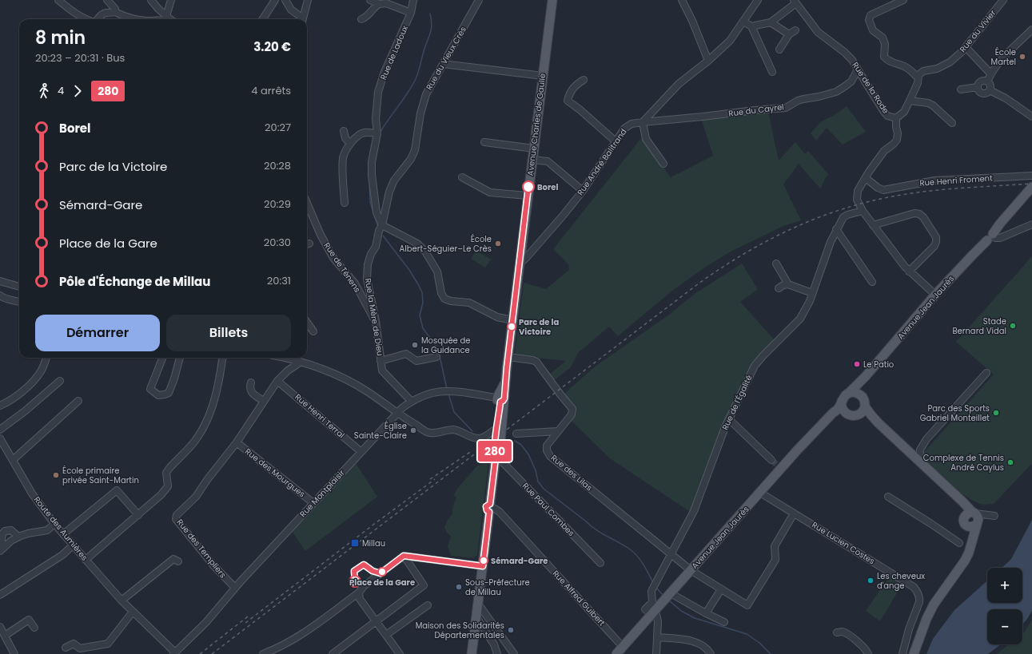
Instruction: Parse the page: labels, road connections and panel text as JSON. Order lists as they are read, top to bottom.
{
  "streets": {
    "main road": ["Avenue Charles de Gaulle", "Avenue Jean Jaurès"],
    "street": [
      "Rue du Vivier",
      "Rue de Ladoux",
      "Rue du Vieux Crès",
      "Rue de la Rode",
      "Rue du Cayrel",
      "Rue André Balitrand",
      "Rue Henri Froment",
      "Rue de Ténens",
      "Rue la Mère de Dieu",
      "Rue de l'Égalité",
      "Rue Henri Terral",
      "Rue des Mourgues",
      "Rue des Lilas",
      "Rue Montplaisir",
      "Rue Paul Combes",
      "Route des Aumières",
      "Rue Lucien Costes",
      "Rue des Templiers",
      "Rue Alfred Guibert"
    ]
  },
  "crossings": [
    ["Rue de Ladoux", "Rue du Vieux Crès"],
    ["Rue de Ladoux", "Rue la Mère de Dieu"],
    ["Rue du Vieux Crès", "Rue la Mère de Dieu"],
    ["Rue de la Rode", "Rue du Cayrel"],
    ["Rue du Cayrel", "Rue André Balitrand"],
    ["Avenue Charles de Gaulle", "Rue André Balitrand"],
    ["Avenue Charles de Gaulle", "Rue des Lilas"],
    ["Avenue Charles de Gaulle", "Rue Montplaisir"],
    ["Avenue Charles de Gaulle", "Rue Paul Combes"],
    ["Rue de Ténens", "Rue la Mère de Dieu"],
    ["Avenue Jean Jaurès", "Rue de l'Égalité"],
    ["Avenue Jean Jaurès", "Rue des Lilas"],
    ["Avenue Jean Jaurès", "Rue Lucien Costes"],
    ["Avenue Jean Jaurès", "Rue Alfred Guibert"],
    ["Rue la Mère de Dieu", "Rue Montplaisir"],
    ["Rue de l'Égalité", "Rue des Lilas"],
    ["Rue Henri Terral", "Rue Montplaisir"],
    ["Rue des Mourgues", "Rue Montplaisir"],
    ["Rue des Mourgues", "Rue des Templiers"],
    ["Rue des Lilas", "Rue Lucien Costes"],
    ["Rue Montplaisir", "Route des Aumières"],
    ["Rue Montplaisir", "Rue des Templiers"]
  ],
  "places": {
    "other": [
      "École Martel",
      "Borel",
      "École Albert-Séguier–Le Crès",
      "Stade Bernard Vidal",
      "Parc de la Victoire",
      "Mosquée de la Guidance",
      "Le Patio",
      "Parc des Sports Gabriel Monteillet",
      "Église Sainte-Claire",
      "Complexe de Tennis André Caylus",
      "École primaire privée Saint-Martin",
      "Sémard-Gare",
      "Place de la Gare",
      "Les cheveux d'ange",
      "Sous-Préfecture de Millau",
      "Maison des Solidarités Départementales"
    ],
    "transit": ["Millau"]
  },
  "lines": ["bus line 280"],
  "page": {
    "on_map": "280",
    "heading": ["8 min", "20:23 – 20:31 · Bus", "3.20 €"],
    "legs": ["4", "280", "4 arrêts"],
    "list": [
      {
        "name": "Borel",
        "value": "20:27"
      },
      {
        "name": "Parc de la Victoire",
        "value": "20:28"
      },
      {
        "name": "Sémard-Gare",
        "value": "20:29"
      },
      {
        "name": "Place de la Gare",
        "value": "20:30"
      },
      {
        "name": "Pôle d'Échange de Millau",
        "value": "20:31"
      }
    ],
    "buttons": ["Démarrer", "Billets"],
    "map_buttons": ["+", "−"]
  }
}
